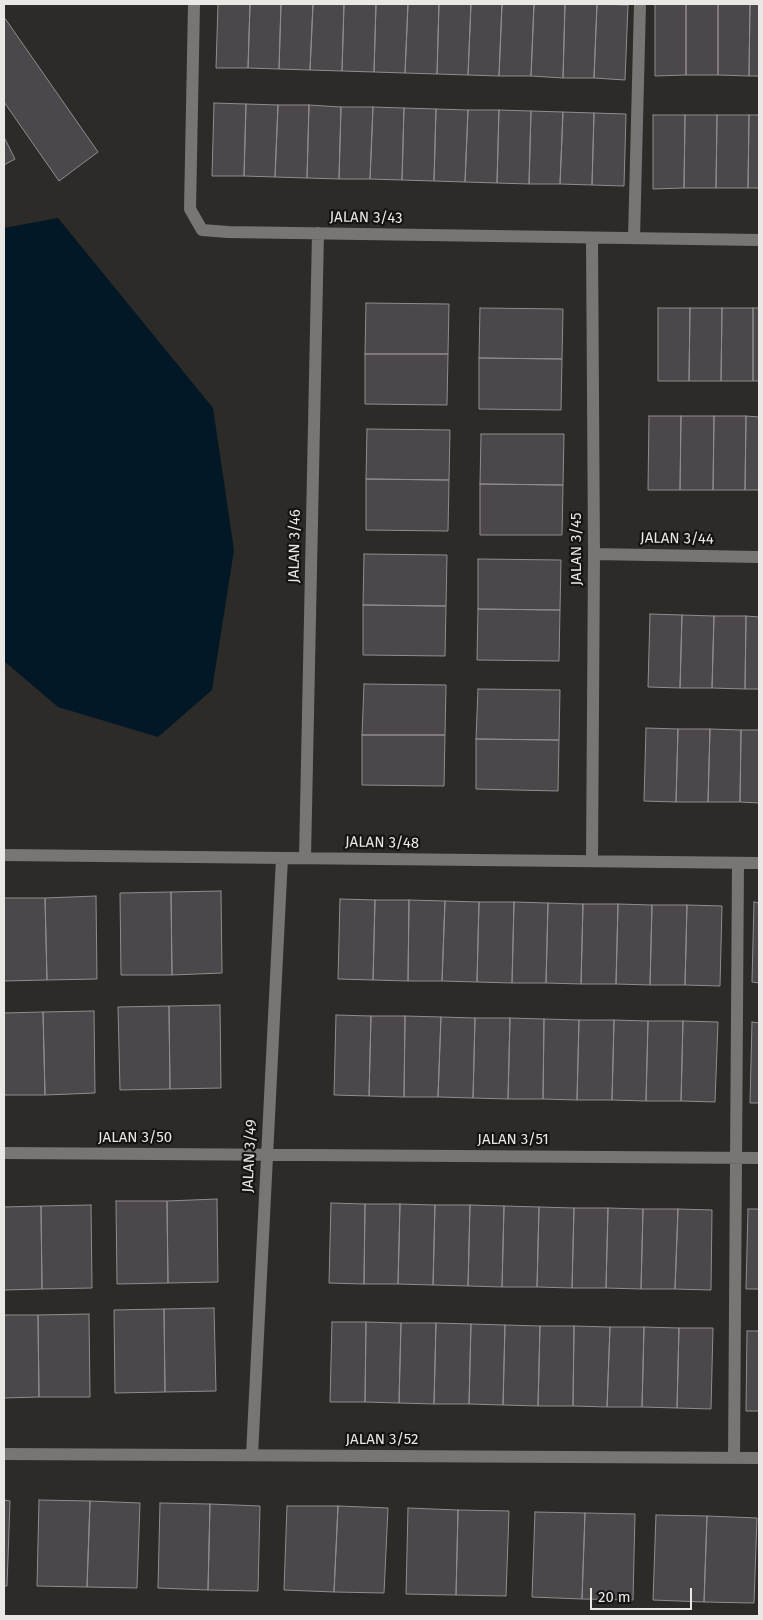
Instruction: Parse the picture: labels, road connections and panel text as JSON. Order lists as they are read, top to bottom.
{
  "streets": {
    "street": [
      "JALAN 3/43",
      "JALAN 3/44",
      "JALAN 3/46",
      "JALAN 3/45",
      "JALAN 3/48",
      "JALAN 3/50",
      "JALAN 3/51",
      "JALAN 3/49",
      "JALAN 3/52"
    ]
  },
  "crossings": [
    ["JALAN 3/43", "JALAN 3/46"],
    ["JALAN 3/43", "JALAN 3/45"],
    ["JALAN 3/44", "JALAN 3/45"],
    ["JALAN 3/46", "JALAN 3/48"],
    ["JALAN 3/45", "JALAN 3/48"],
    ["JALAN 3/48", "JALAN 3/49"],
    ["JALAN 3/50", "JALAN 3/51"],
    ["JALAN 3/50", "JALAN 3/49"],
    ["JALAN 3/51", "JALAN 3/49"],
    ["JALAN 3/49", "JALAN 3/52"]
  ],
  "scale_bar": "20 m"
}
